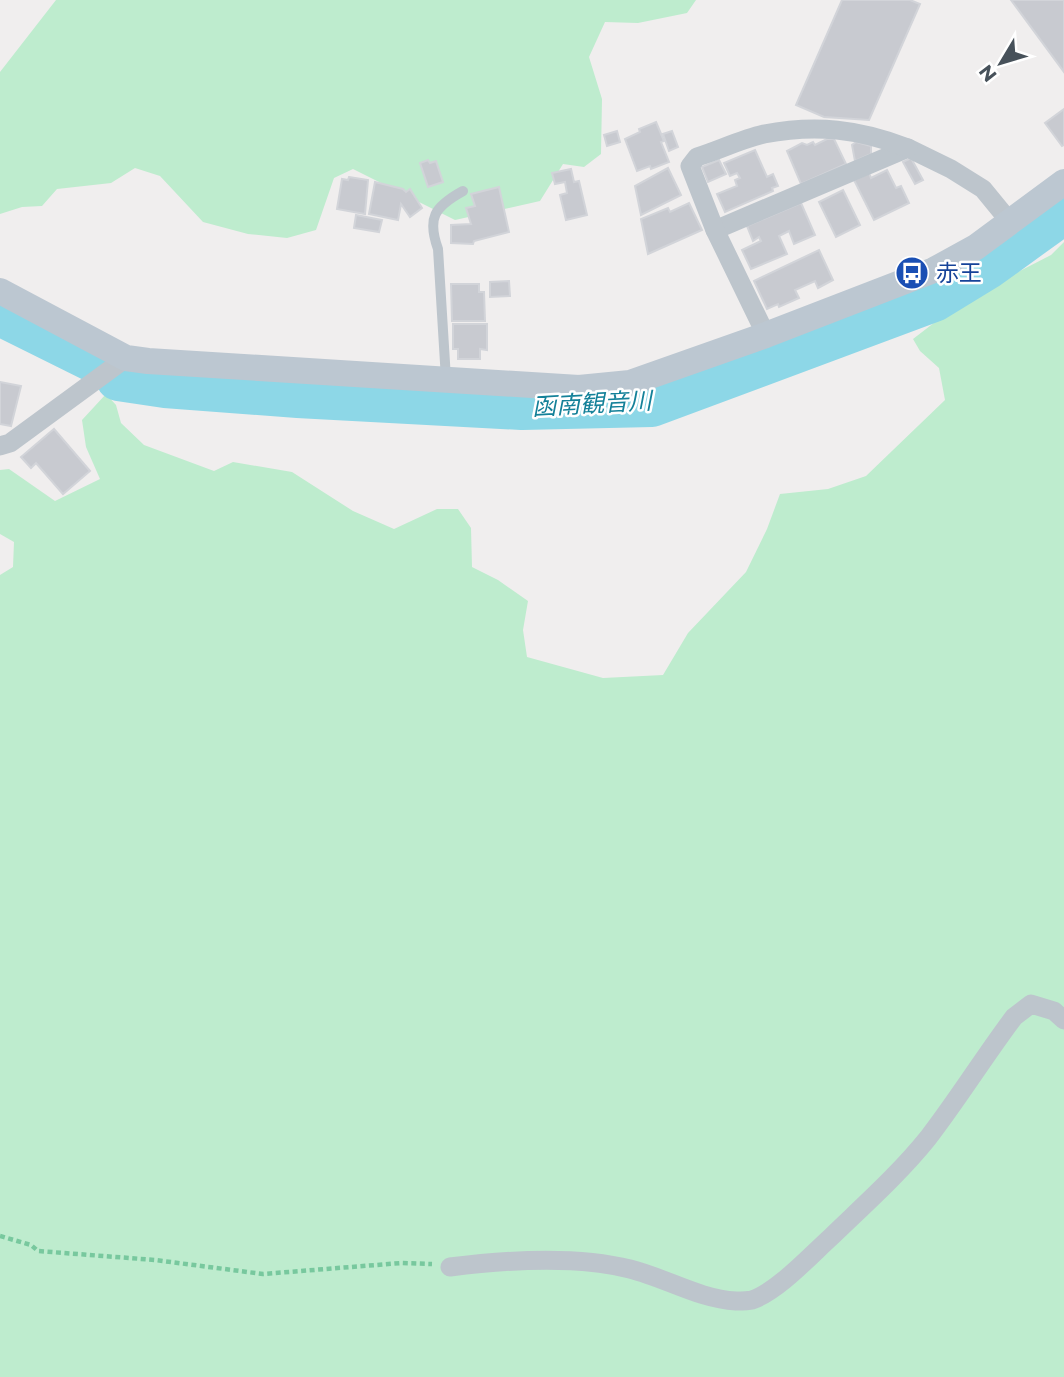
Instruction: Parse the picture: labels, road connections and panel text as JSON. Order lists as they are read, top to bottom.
{
  "water": ["函南観音川"],
  "places": {
    "bus stop": ["赤王"]
  },
  "north": "bottom left"
}
